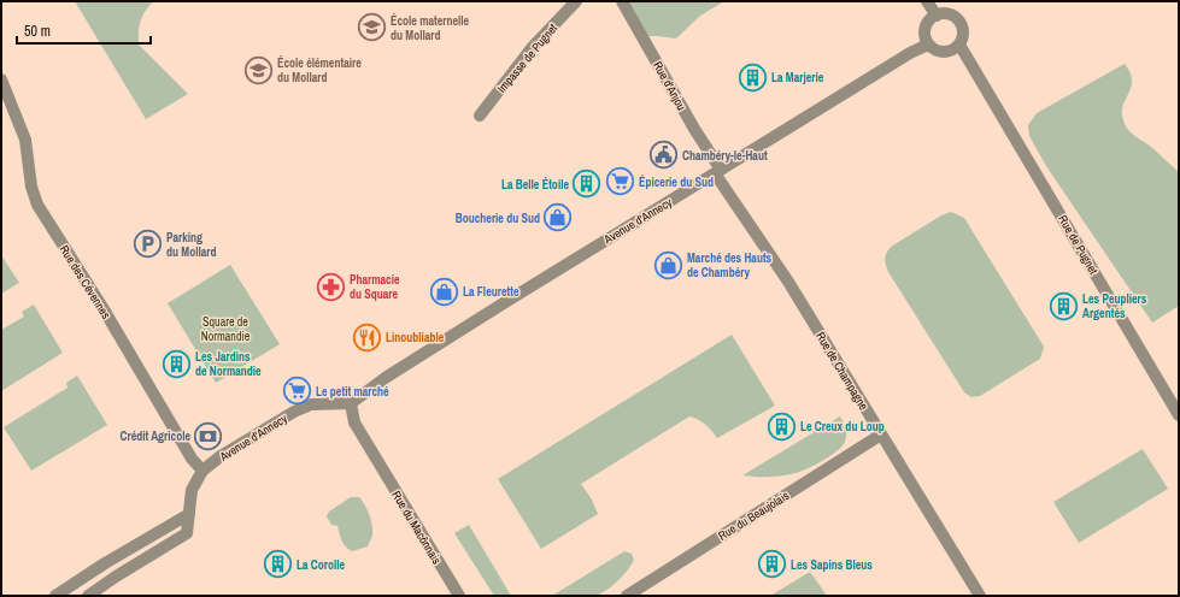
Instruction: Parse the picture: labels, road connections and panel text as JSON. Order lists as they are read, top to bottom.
{
  "streets": {
    "street": [
      "Impasse de Pugnet",
      "Rue d'Anjou",
      "Avenue d'Annecy",
      "Rue de Pugnet",
      "Rue des Cévennes",
      "Rue de Champagne",
      "Rue du Beaujolais",
      "Rue du Macônnais"
    ]
  },
  "crossings": [
    ["Rue d'Anjou", "Avenue d'Annecy"],
    ["Rue d'Anjou", "Rue de Champagne"],
    ["Avenue d'Annecy", "Rue de Pugnet"],
    ["Avenue d'Annecy", "Rue des Cévennes"],
    ["Avenue d'Annecy", "Rue de Champagne"],
    ["Avenue d'Annecy", "Rue du Macônnais"],
    ["Rue de Champagne", "Rue du Beaujolais"]
  ],
  "parks": ["Square de Normandie"],
  "places": {
    "school or university": ["École maternelle du Mollard", "École élémentaire du Mollard"],
    "building": [
      "La Marjerie",
      "La Belle Étoile",
      "Les Peupliers Argentés",
      "Les Jardins de Normandie",
      "Le Creux du Loup",
      "La Corolle",
      "Les Sapins Bleus"
    ],
    "public building": ["Chambéry-le-Haut"],
    "supermarket": ["Épicerie du Sud", "Le petit marché"],
    "shop": ["Boucherie du Sud", "Marché des Hauts de Chambéry", "La Fleurette"],
    "parking": ["Parking du Mollard"],
    "pharmacy": ["Pharmacie du Square"],
    "restaurant": ["Linoubliable"],
    "bank": ["Crédit Agricole"]
  },
  "scale_bar": "50 m"
}
